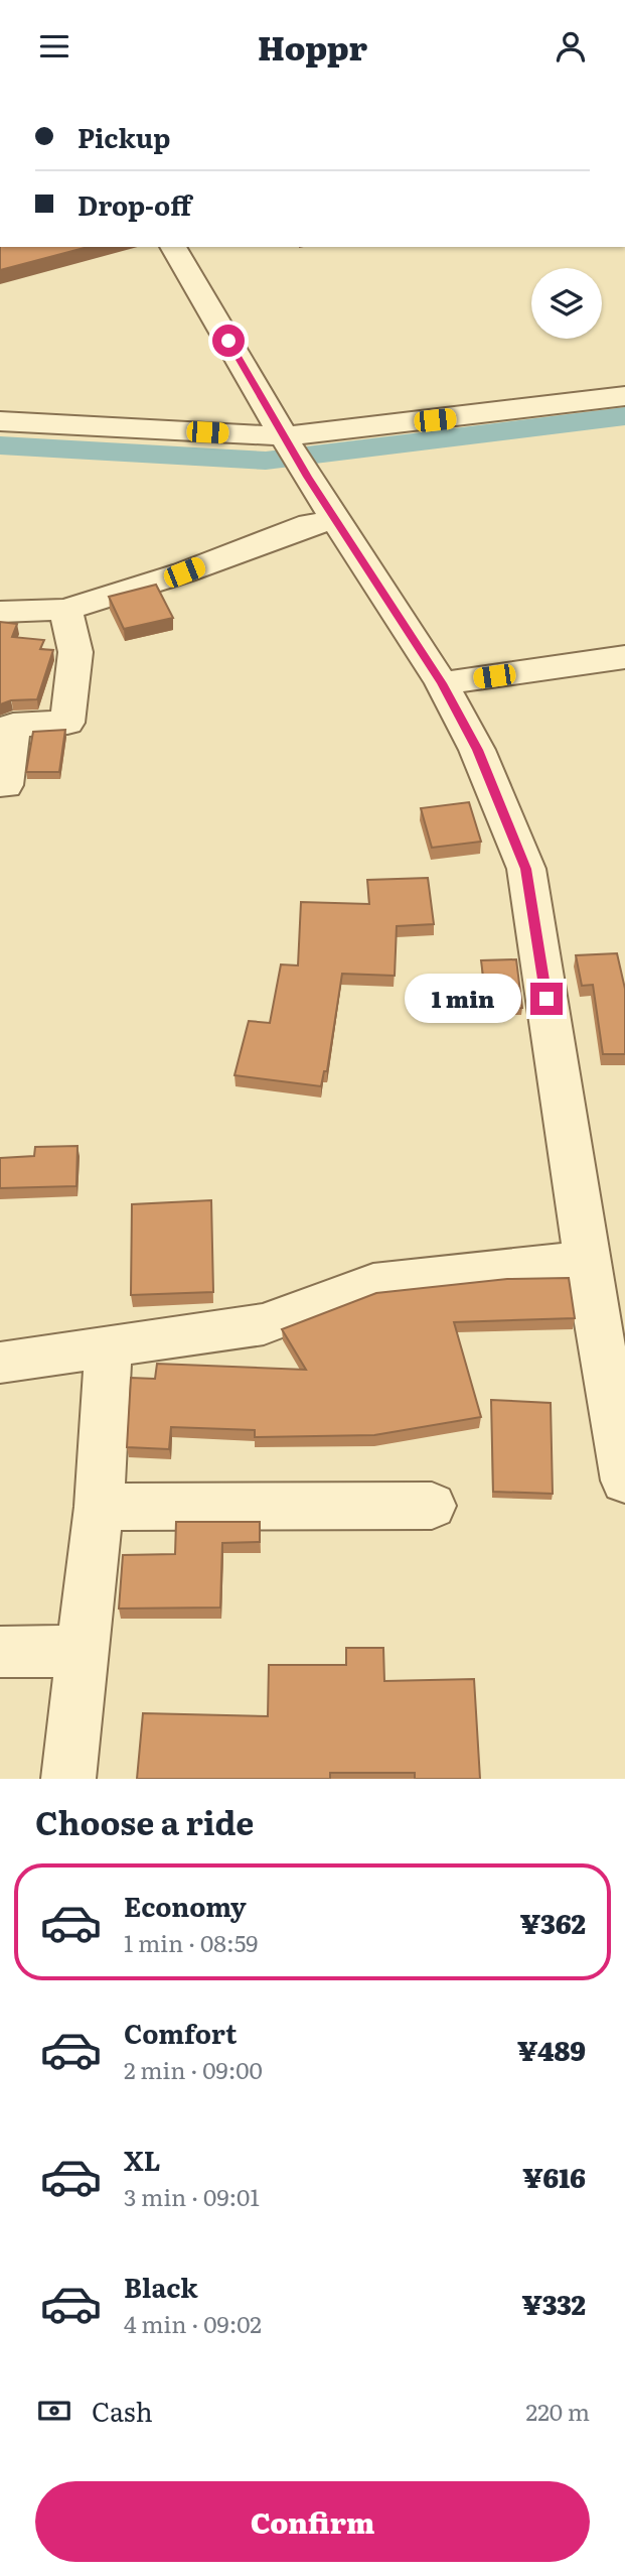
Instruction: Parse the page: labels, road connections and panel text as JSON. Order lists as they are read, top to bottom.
{
  "page": {
    "header": "Hoppr",
    "banner": ["Pickup", "Drop-off"],
    "bubble": "1 min",
    "heading": "Choose a ride",
    "list": [
      {
        "name": "Economy",
        "note": "1 min · 08:59",
        "value": "¥362"
      },
      {
        "name": "Comfort",
        "note": "2 min · 09:00",
        "value": "¥489"
      },
      {
        "name": "XL",
        "note": "3 min · 09:01",
        "value": "¥616"
      },
      {
        "name": "Black",
        "note": "4 min · 09:02",
        "value": "¥332"
      }
    ],
    "pay": ["Cash", "220 m"],
    "buttons": "Confirm"
  }
}
